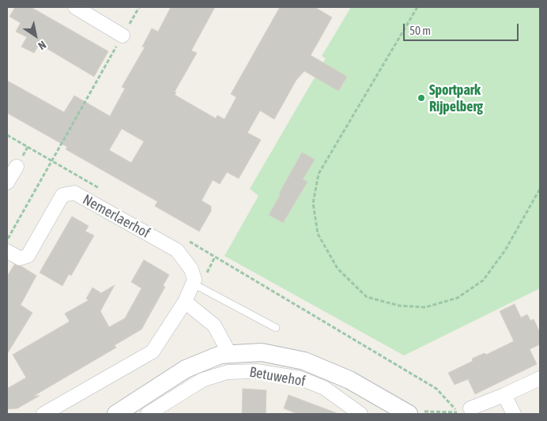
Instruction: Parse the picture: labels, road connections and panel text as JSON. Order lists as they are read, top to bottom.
{
  "streets": {
    "street": ["Nemerlaerhof", "Betuwehof"]
  },
  "places": ["Sportpark Rijpelberg"],
  "scale_bar": "50 m",
  "north": "bottom right"
}
